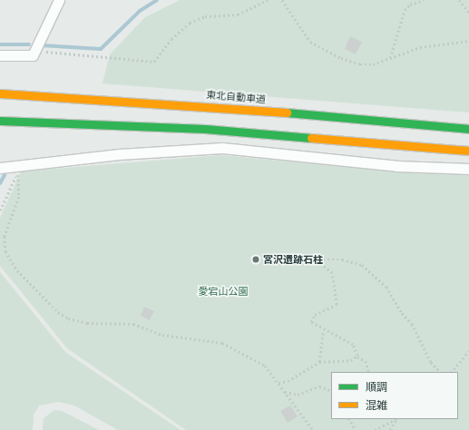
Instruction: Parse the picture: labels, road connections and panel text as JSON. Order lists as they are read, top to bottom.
{
  "streets": {
    "highway": ["東北自動車道"]
  },
  "parks": ["愛宕山公園"],
  "places": ["宮沢遺跡石柱"],
  "legend": ["順調", "混雑"]
}
